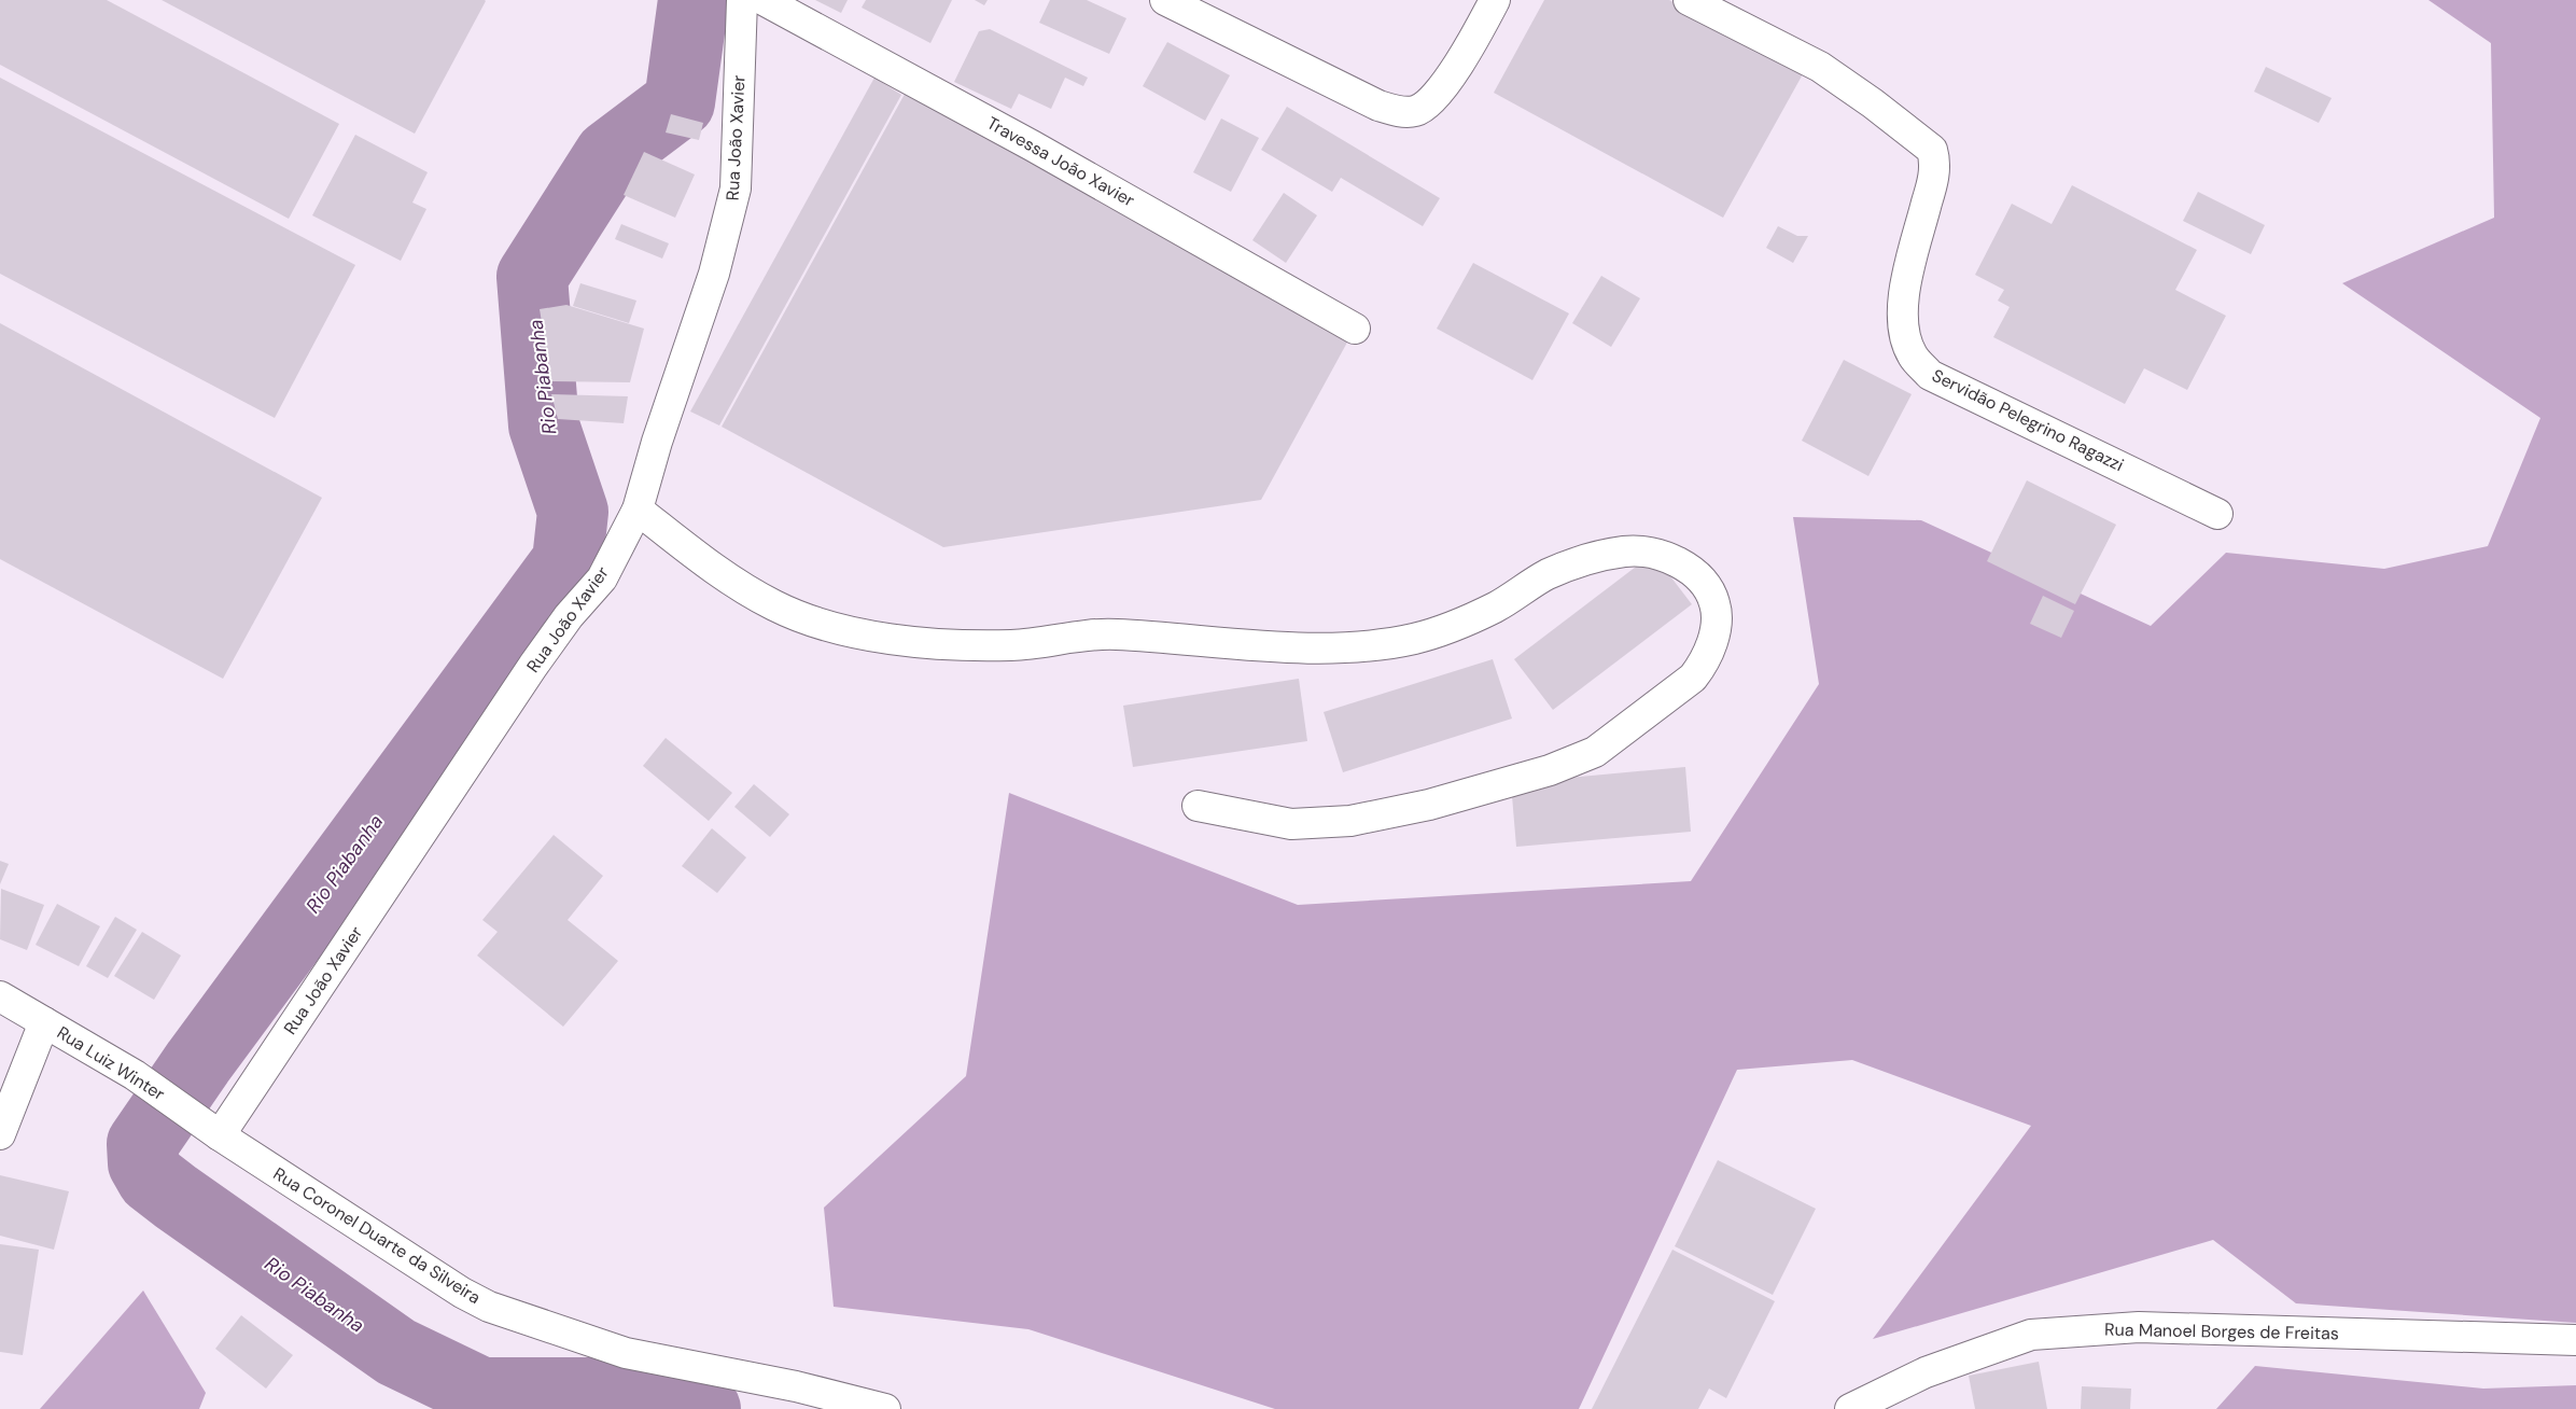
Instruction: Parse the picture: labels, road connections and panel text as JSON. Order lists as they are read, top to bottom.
{
  "streets": {
    "street": [
      "Rua João Xavier",
      "Travessa João Xavier",
      "Servidão Pelegrino Ragazzi",
      "Rua Luiz Winter",
      "Rua Coronel Duarte da Silveira",
      "Rua Manoel Borges de Freitas"
    ]
  },
  "crossings": [
    ["Rua João Xavier", "Rua Luiz Winter"],
    ["Rua João Xavier", "Rua Coronel Duarte da Silveira"],
    ["Rua Luiz Winter", "Rua Coronel Duarte da Silveira"]
  ],
  "water": ["Rio Piabanha"]
}
